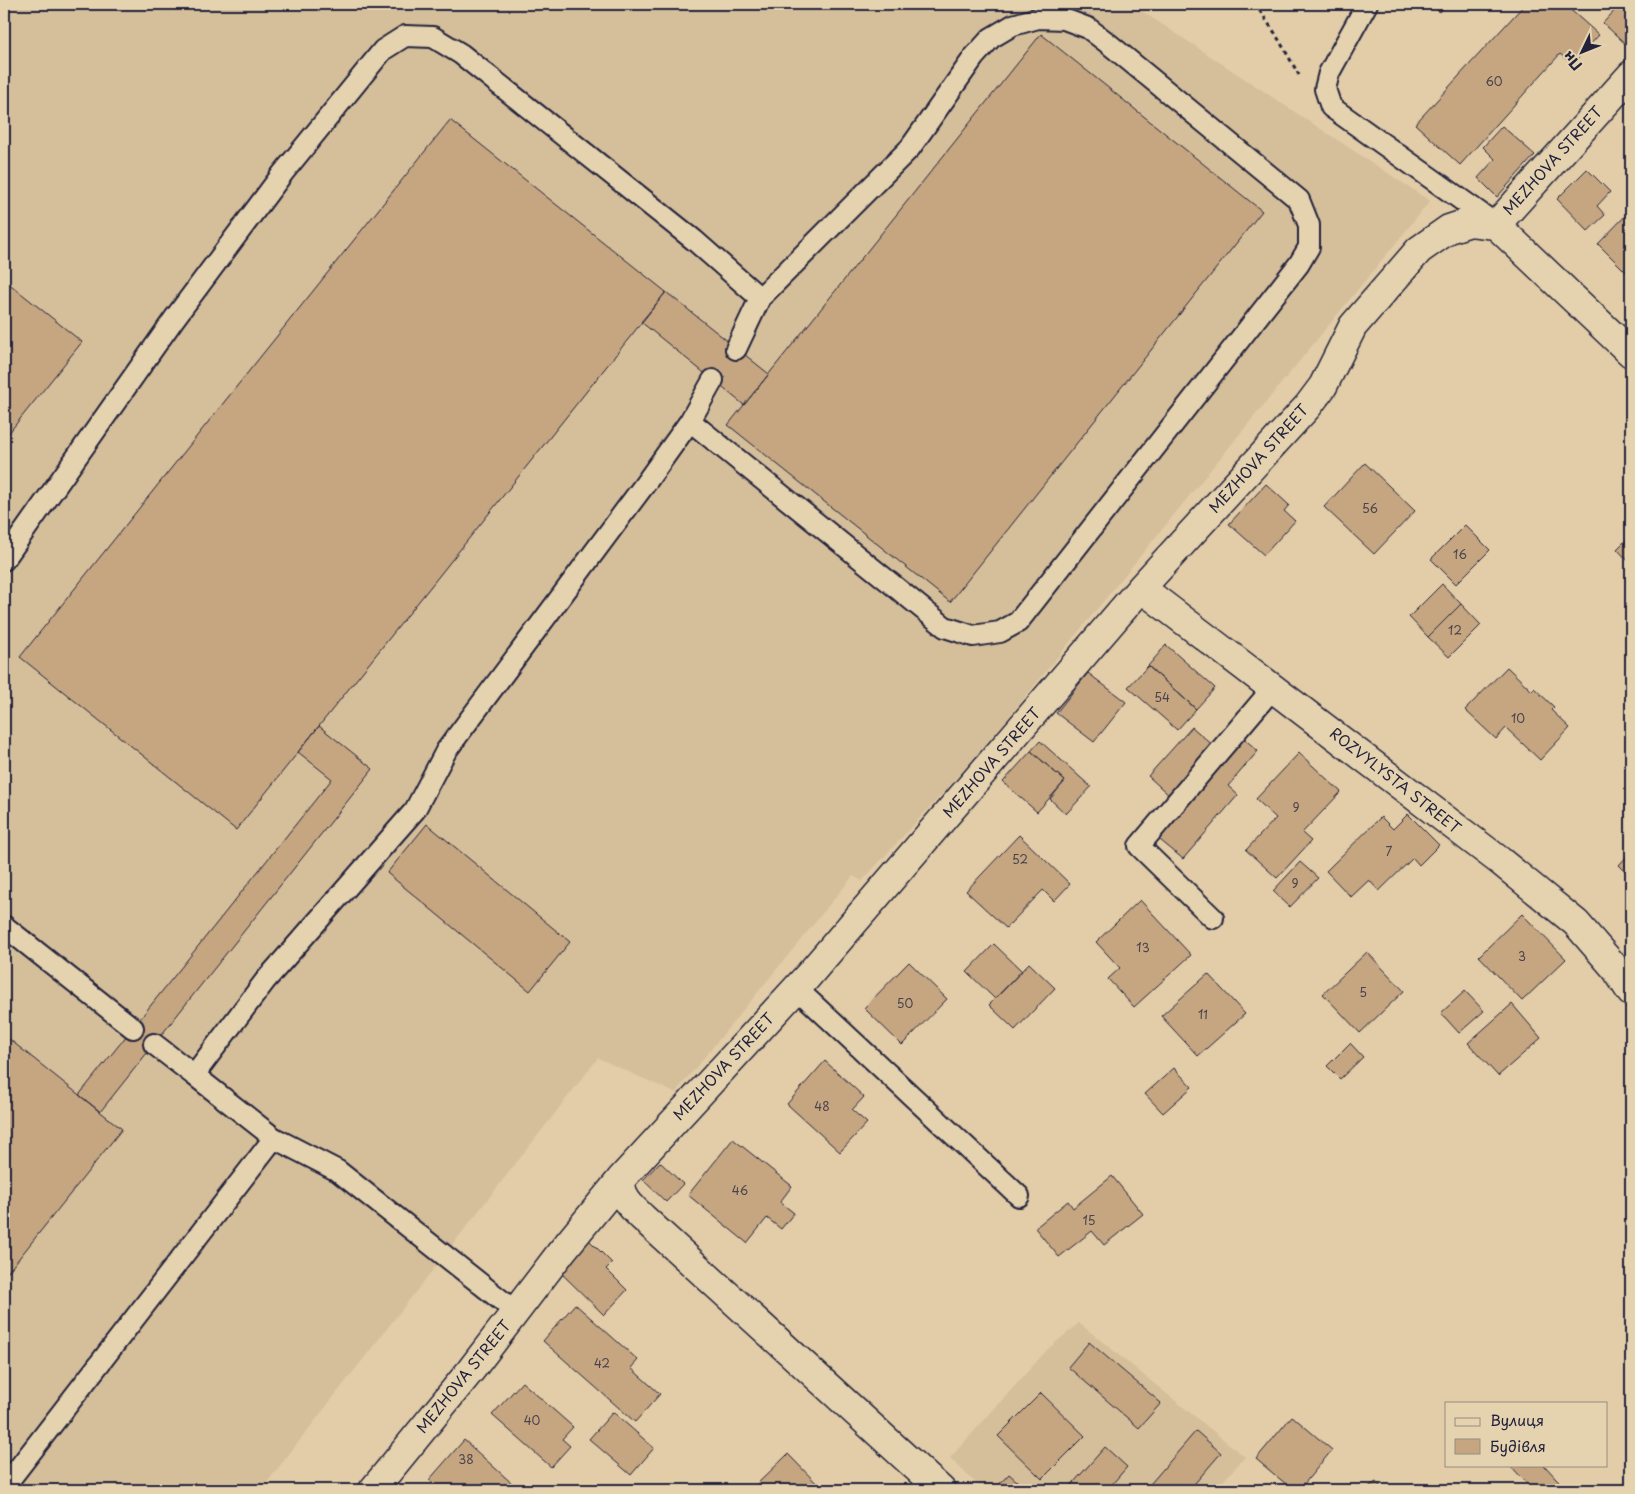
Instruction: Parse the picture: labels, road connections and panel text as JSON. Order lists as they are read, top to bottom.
{
  "streets": {
    "street": ["MEZHOVA STREET", "ROZVYLYSTA STREET"]
  },
  "crossings": [
    ["MEZHOVA STREET", "ROZVYLYSTA STREET"]
  ],
  "house_numbers": [
    "60",
    "56",
    "16",
    "12",
    "54",
    "10",
    "9",
    "7",
    "52",
    "9",
    "13",
    "3",
    "5",
    "50",
    "11",
    "48",
    "46",
    "15",
    "42",
    "40",
    "38"
  ],
  "legend": ["Вулиця", "Будівля"],
  "north": "bottom left"
}
